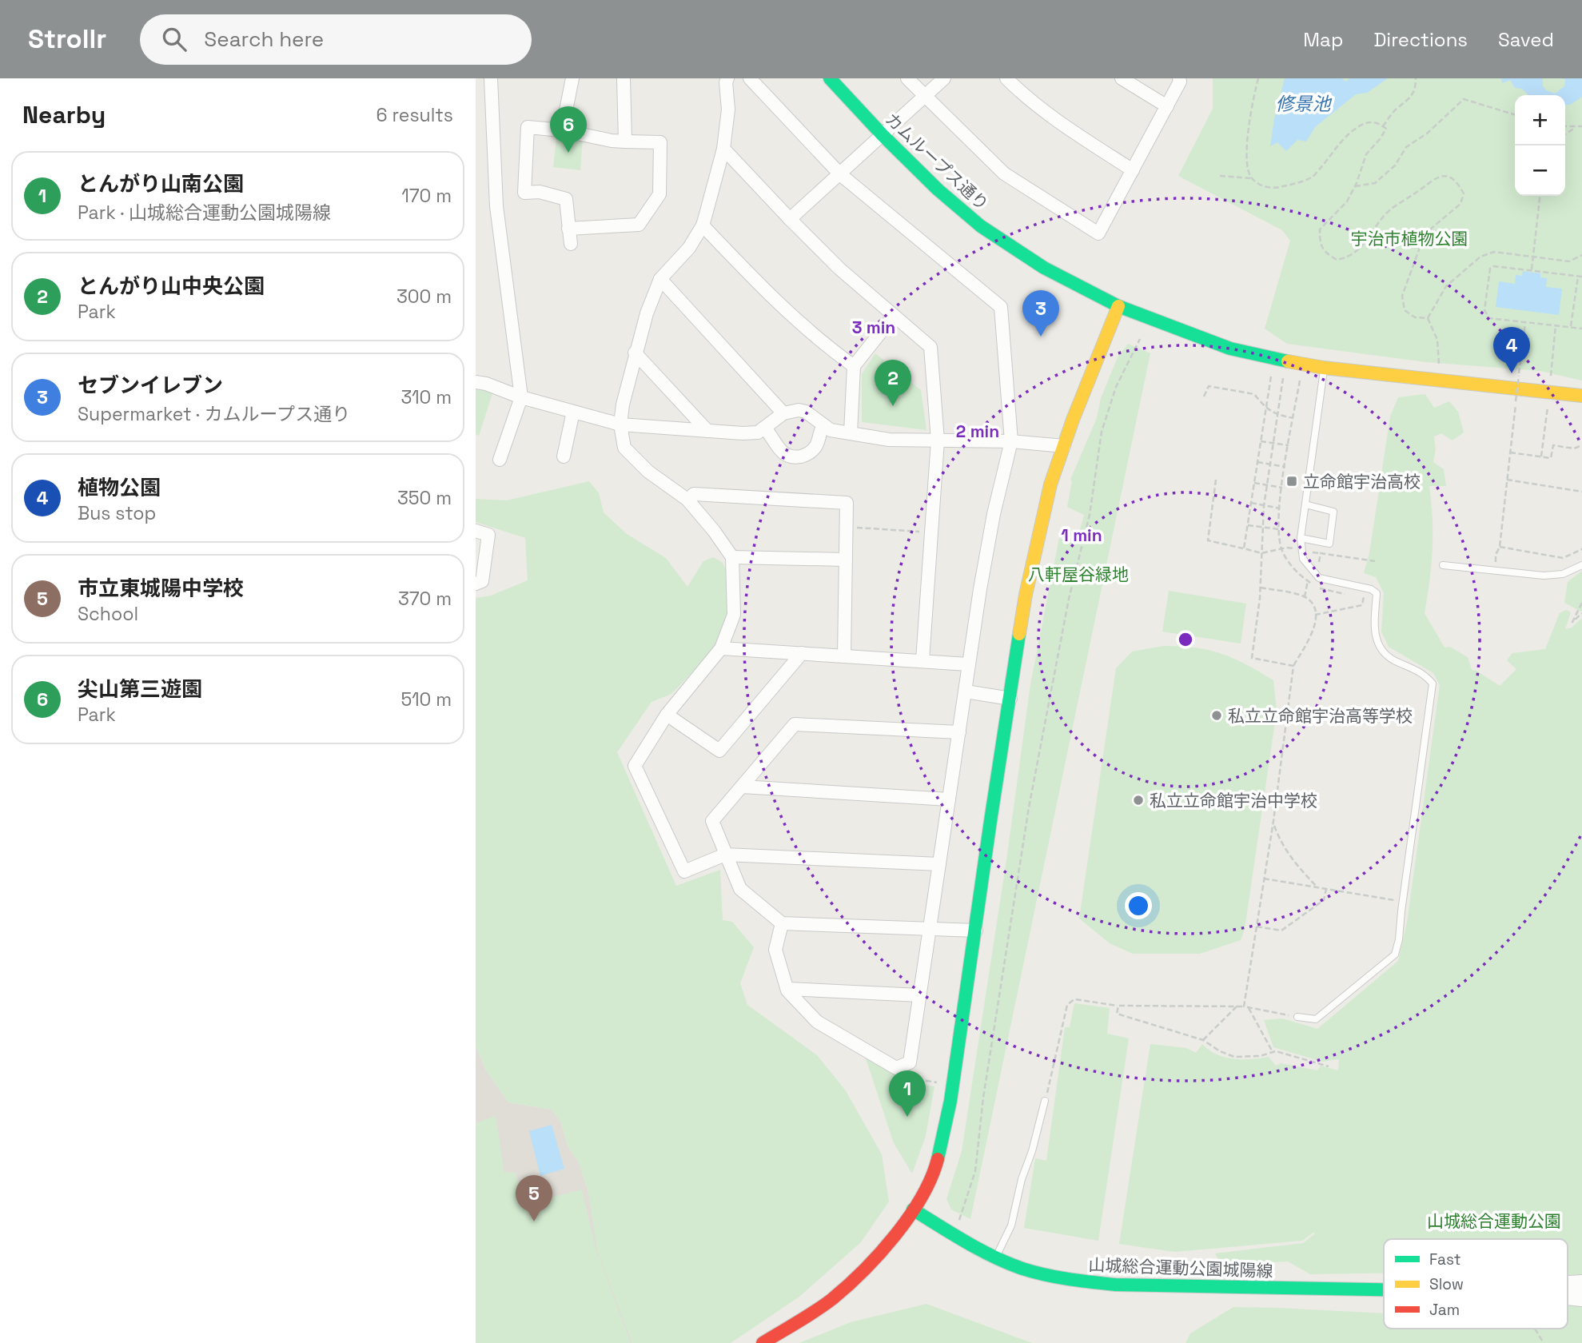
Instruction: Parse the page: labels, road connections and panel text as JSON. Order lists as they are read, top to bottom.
{
  "streets": {
    "street": ["カムループス通り", "山城総合運動公園城陽線"]
  },
  "water": ["修景池"],
  "parks": ["宇治市植物公園", "八軒屋谷緑地", "山城総合運動公園"],
  "places": {
    "transit": ["立命館宇治高校"],
    "other": ["私立立命館宇治高等学校", "私立立命館宇治中学校"]
  },
  "legend": ["Fast", "Slow", "Jam"],
  "page": {
    "header": "Strollr",
    "search": "Search here",
    "nav": ["Map", "Directions", "Saved"],
    "heading": ["Nearby", "6 results"],
    "map_buttons": ["+", "−"],
    "pins": [
      "6",
      "3",
      "4",
      "2",
      "1",
      "5"
    ],
    "list": [
      {
        "mark": "1",
        "name": "とんがり山南公園",
        "note": "Park · 山城総合運動公園城陽線",
        "value": "170 m"
      },
      {
        "mark": "2",
        "name": "とんがり山中央公園",
        "note": "Park",
        "value": "300 m"
      },
      {
        "mark": "3",
        "name": "セブンイレブン",
        "note": "Supermarket · カムループス通り",
        "value": "310 m"
      },
      {
        "mark": "4",
        "name": "植物公園",
        "note": "Bus stop",
        "value": "350 m"
      },
      {
        "mark": "5",
        "name": "市立東城陽中学校",
        "note": "School",
        "value": "370 m"
      },
      {
        "mark": "6",
        "name": "尖山第三遊園",
        "note": "Park",
        "value": "510 m"
      }
    ]
  },
  "rings": ["3 min", "2 min", "1 min"]
}
